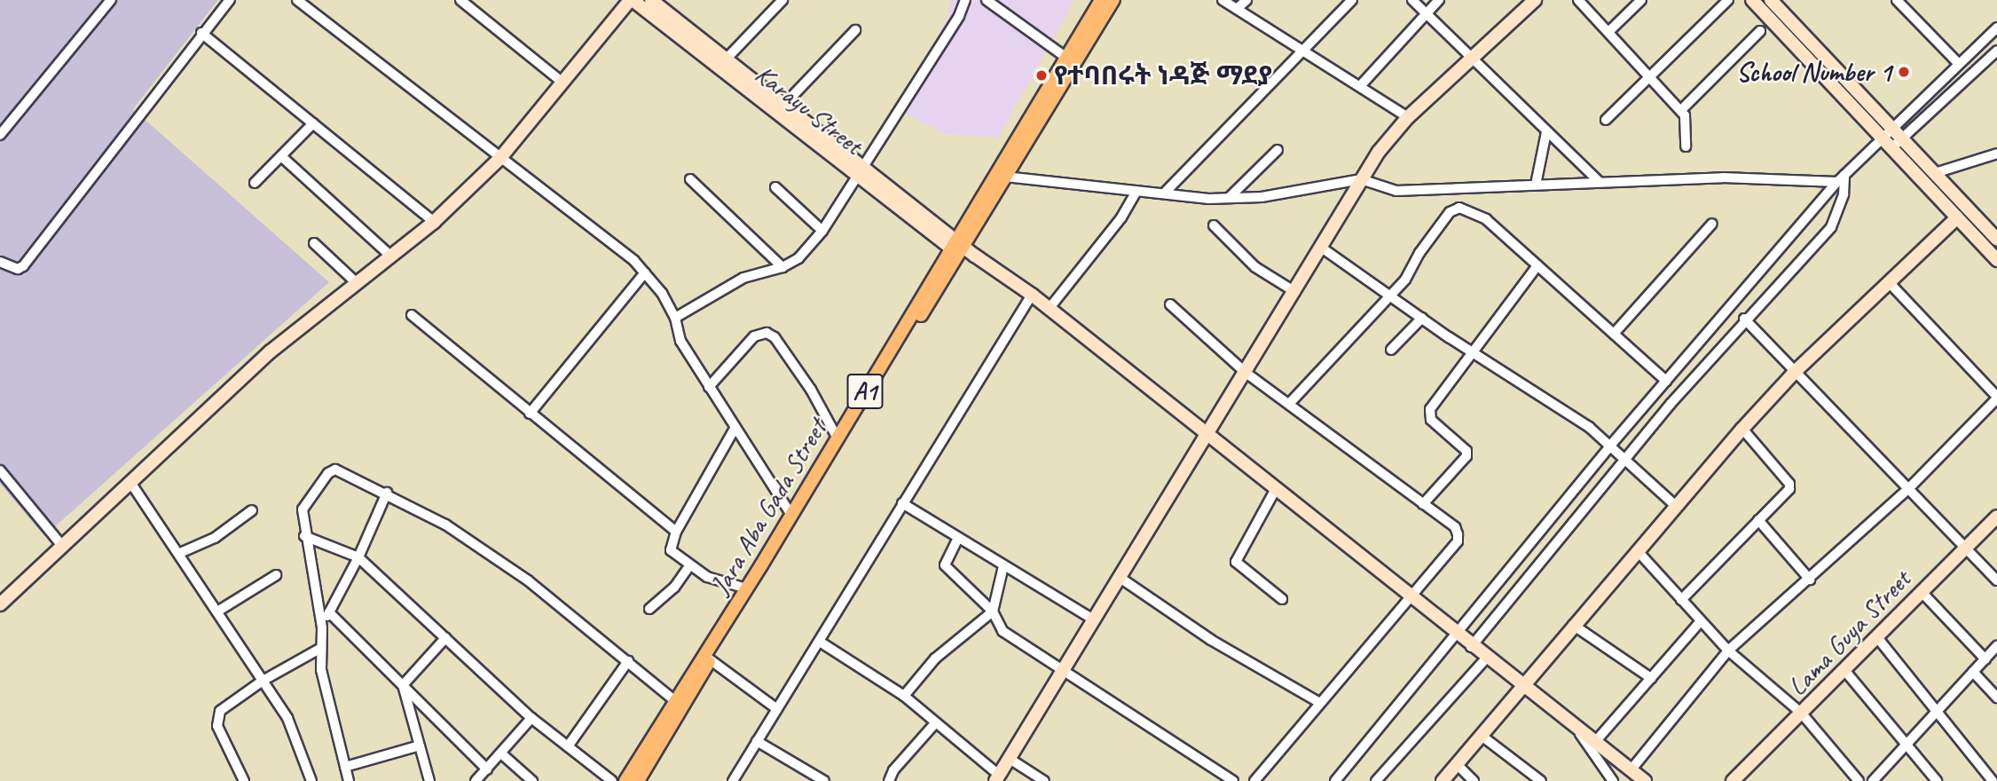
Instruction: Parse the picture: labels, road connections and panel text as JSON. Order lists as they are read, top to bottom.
{
  "streets": {
    "main road": ["A1", "Jara Aba Gada Street"],
    "street": ["Karayu Street", "Lama Guya Street"]
  },
  "crossings": [
    ["Karayu Street", "Jara Aba Gada Street"]
  ],
  "places": ["School Number 1", "የተባበሩት ነዳጅ ማደያ"]
}
